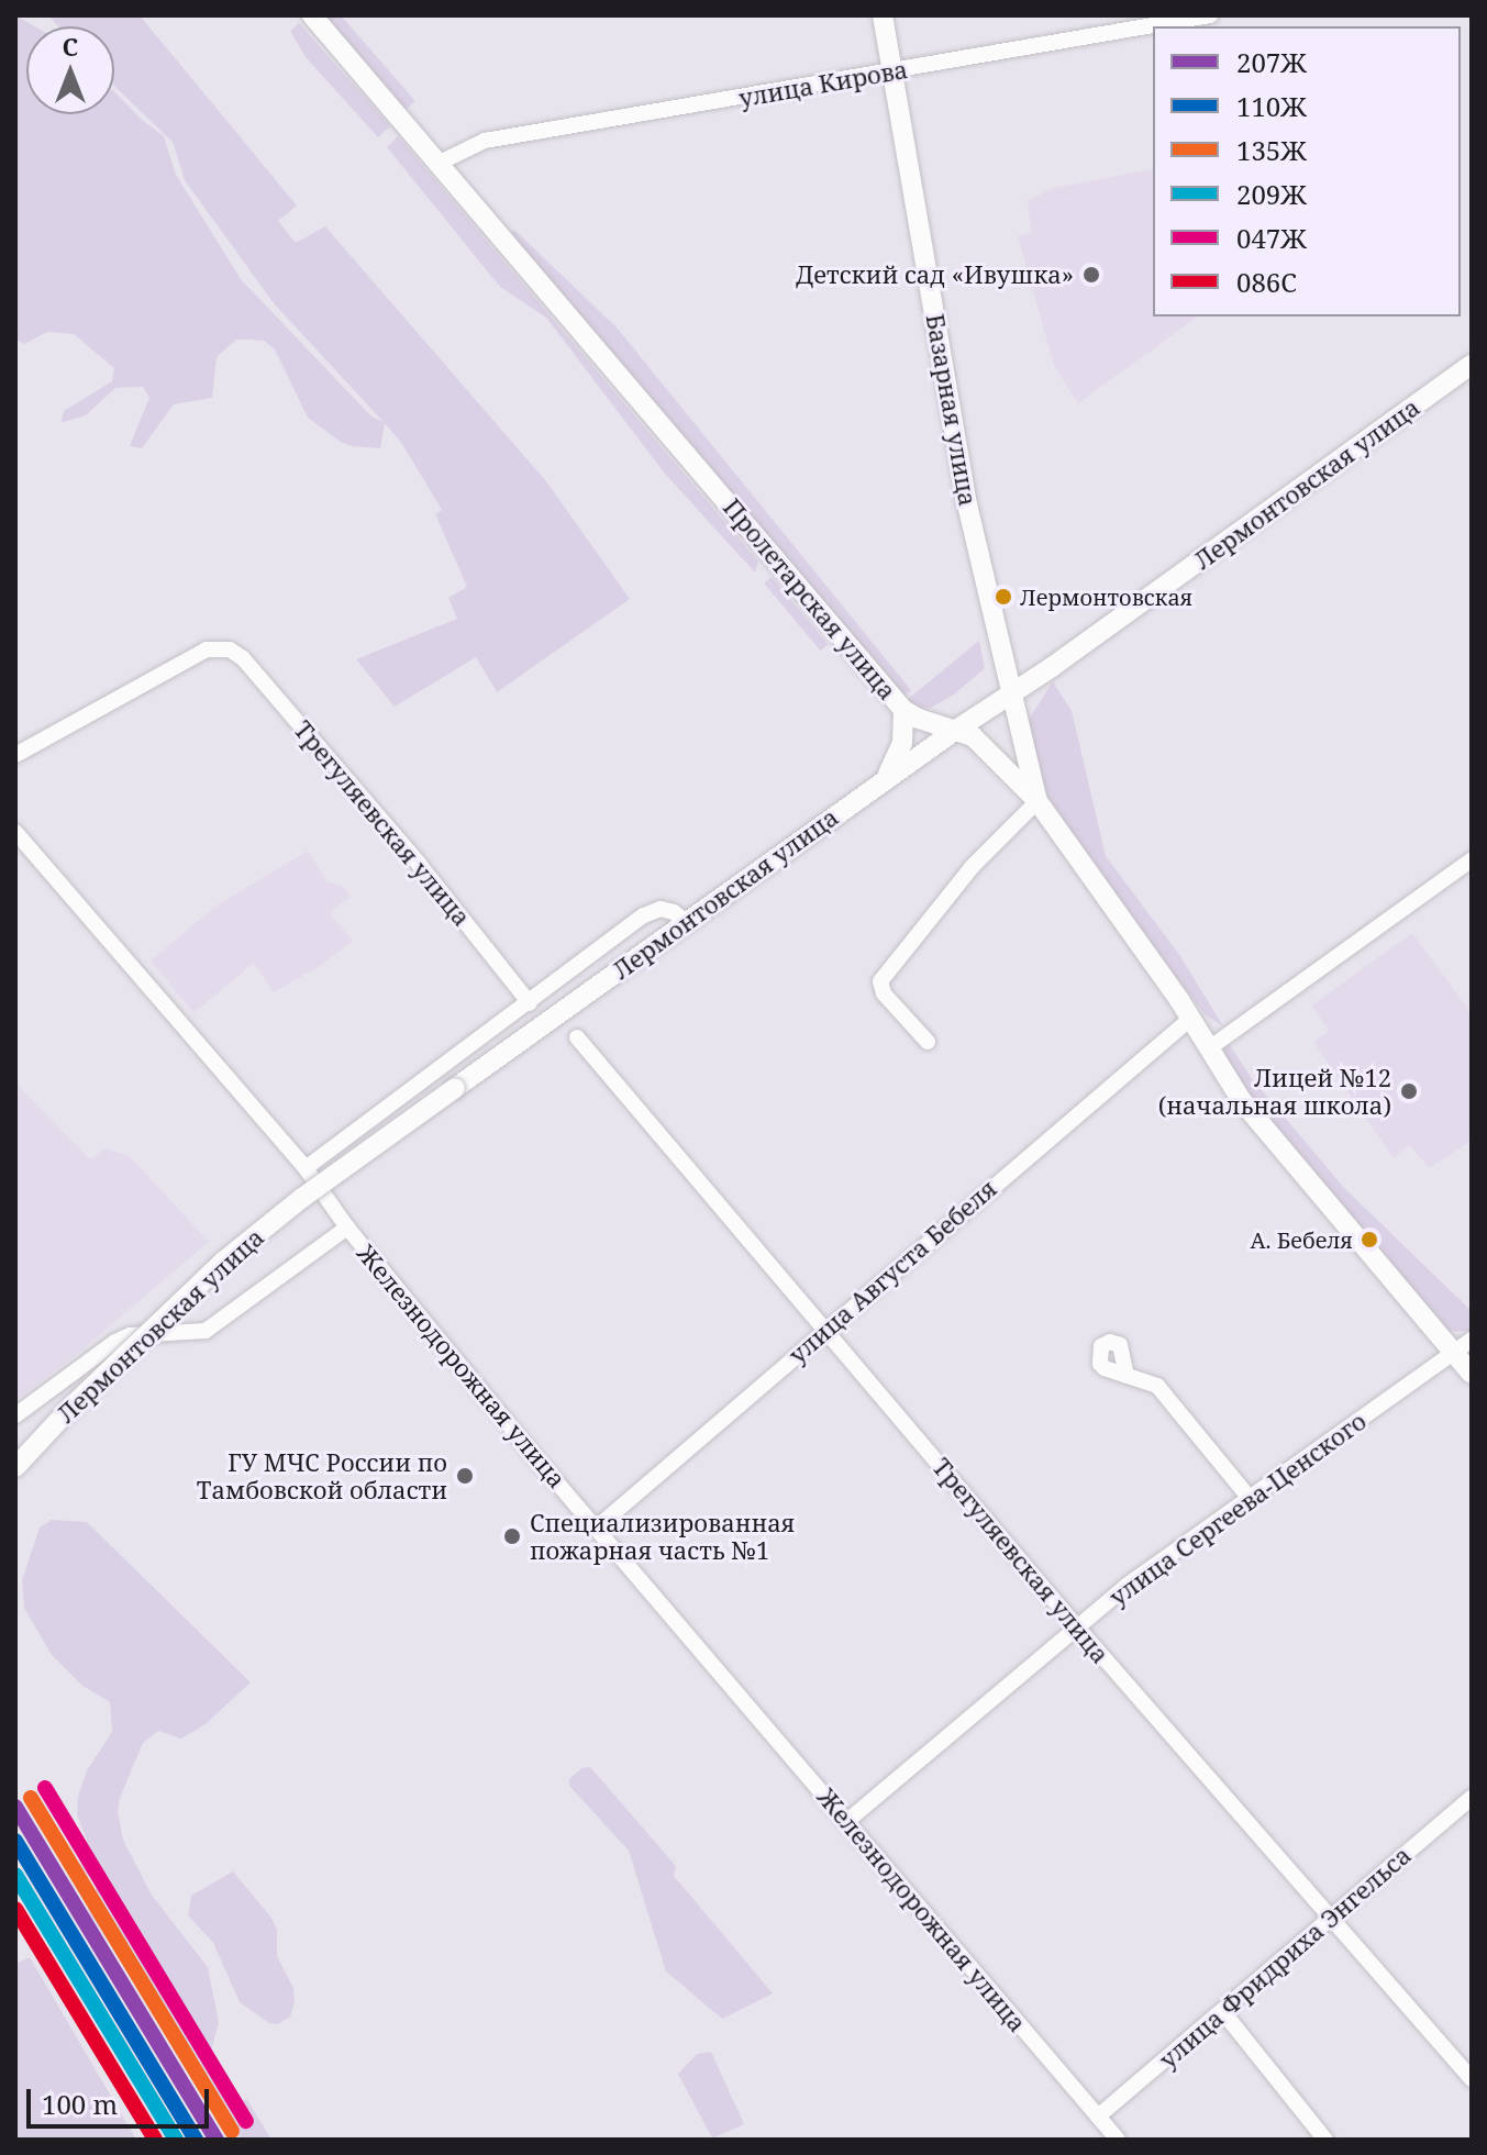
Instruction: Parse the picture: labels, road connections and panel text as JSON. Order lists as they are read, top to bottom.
{
  "streets": {
    "main road": ["Базарная улица", "Лермонтовская улица", "Пролетарская улица"],
    "street": [
      "улица Кирова",
      "Трегуляевская улица",
      "улица Августа Бебеля",
      "Железнодорожная улица",
      "улица Сергеева-Ценского",
      "улица Фридриха Энгельса"
    ]
  },
  "crossings": [
    ["улица Кирова", "Базарная улица"],
    ["улица Кирова", "Пролетарская улица"],
    ["Базарная улица", "Лермонтовская улица"],
    ["Базарная улица", "Пролетарская улица"],
    ["Лермонтовская улица", "Пролетарская улица"],
    ["Пролетарская улица", "улица Августа Бебеля"],
    ["Пролетарская улица", "улица Сергеева-Ценского"],
    ["Трегуляевская улица", "улица Августа Бебеля"],
    ["Трегуляевская улица", "улица Сергеева-Ценского"],
    ["Трегуляевская улица", "улица Фридриха Энгельса"],
    ["улица Августа Бебеля", "Железнодорожная улица"],
    ["Железнодорожная улица", "улица Сергеева-Ценского"],
    ["Железнодорожная улица", "улица Фридриха Энгельса"]
  ],
  "places": [
    "Детский сад «Ивушка»",
    "Лермонтовская",
    "Лицей №12 (начальная школа)",
    "А. Бебеля",
    "ГУ МЧС России по Тамбовской области",
    "Специализированная пожарная часть №1"
  ],
  "lines": [
    "transit line 047Ж",
    "transit line 135Ж",
    "transit line 207Ж",
    "transit line 110Ж",
    "transit line 209Ж",
    "transit line 086С"
  ],
  "legend": [
    "207Ж",
    "110Ж",
    "135Ж",
    "209Ж",
    "047Ж",
    "086С"
  ],
  "scale_bar": "100 m",
  "north": "top"
}
